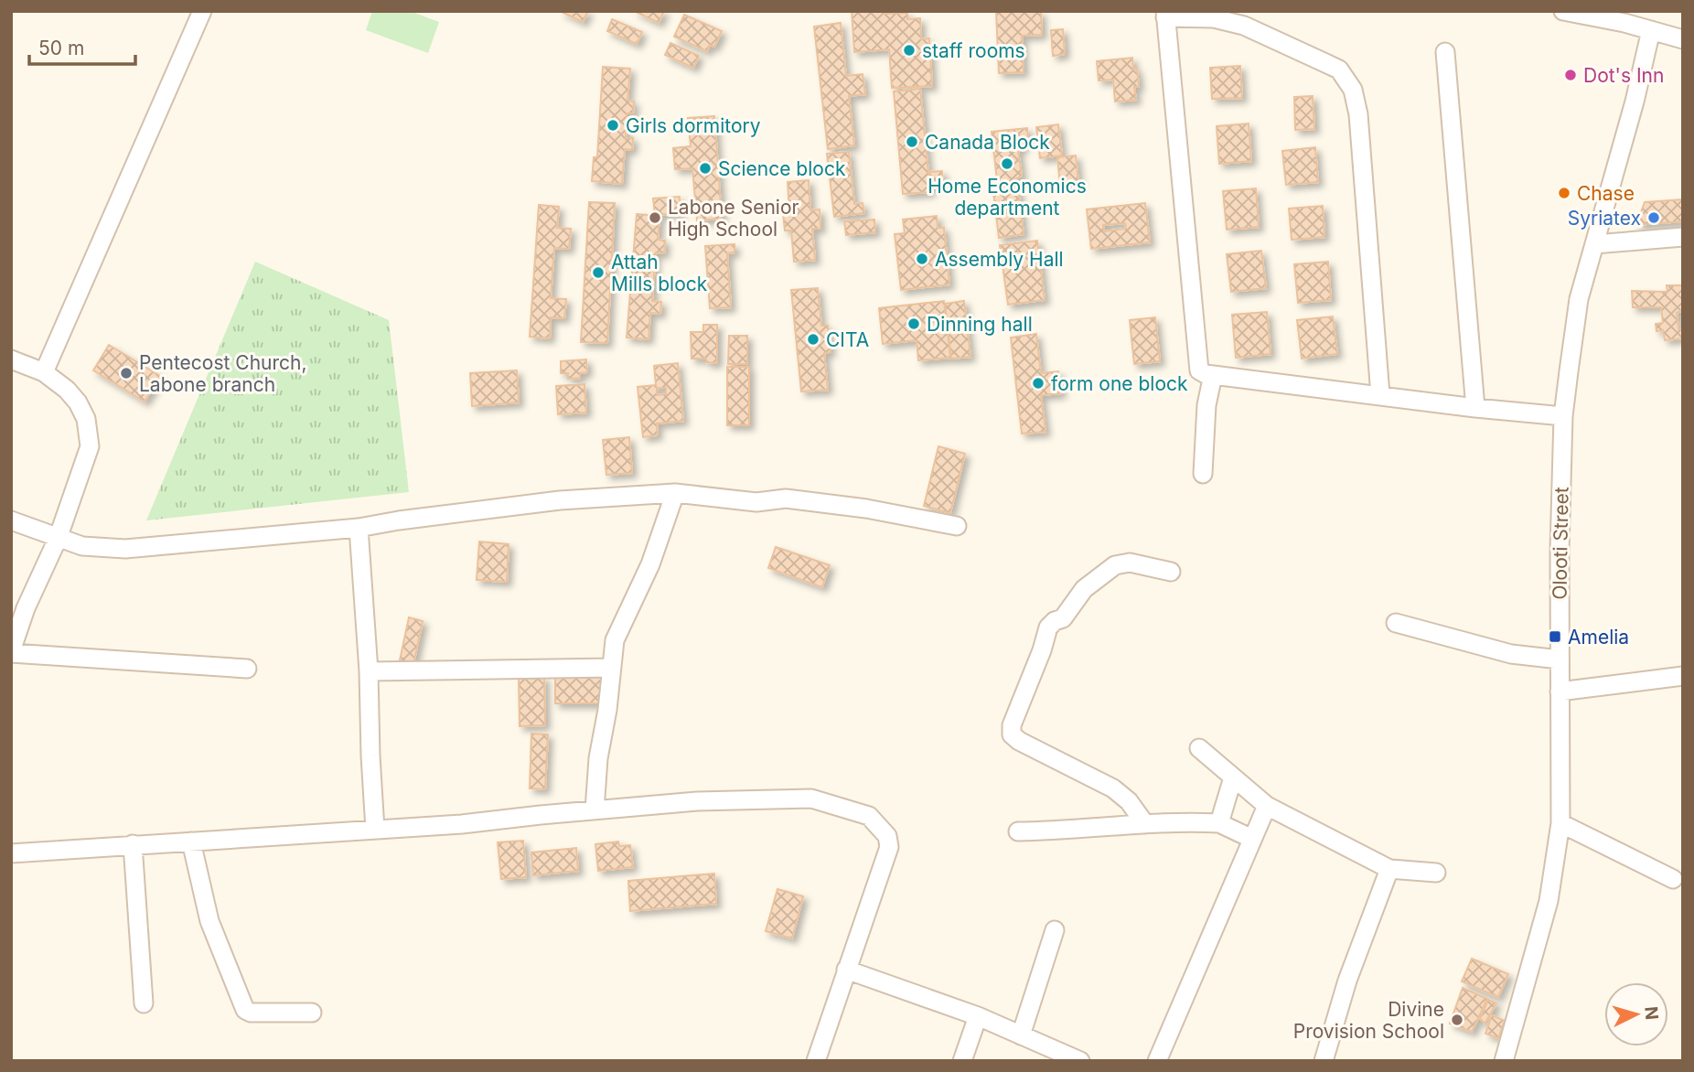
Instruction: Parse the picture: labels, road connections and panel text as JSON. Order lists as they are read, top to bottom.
{
  "streets": {
    "street": ["Olooti Street"]
  },
  "places": {
    "other": [
      "staff rooms",
      "Dot's Inn",
      "Girls dormitory",
      "Canada Block",
      "Home Economics department",
      "Science block",
      "Chase",
      "Labone Senior High School",
      "Syriatex",
      "Assembly Hall",
      "Attah Mills block",
      "Dinning hall",
      "CITA",
      "Pentecost Church, Labone branch",
      "form one block",
      "Divine Provision School"
    ],
    "transit": ["Amelia"]
  },
  "scale_bar": "50 m",
  "north": "right"
}
